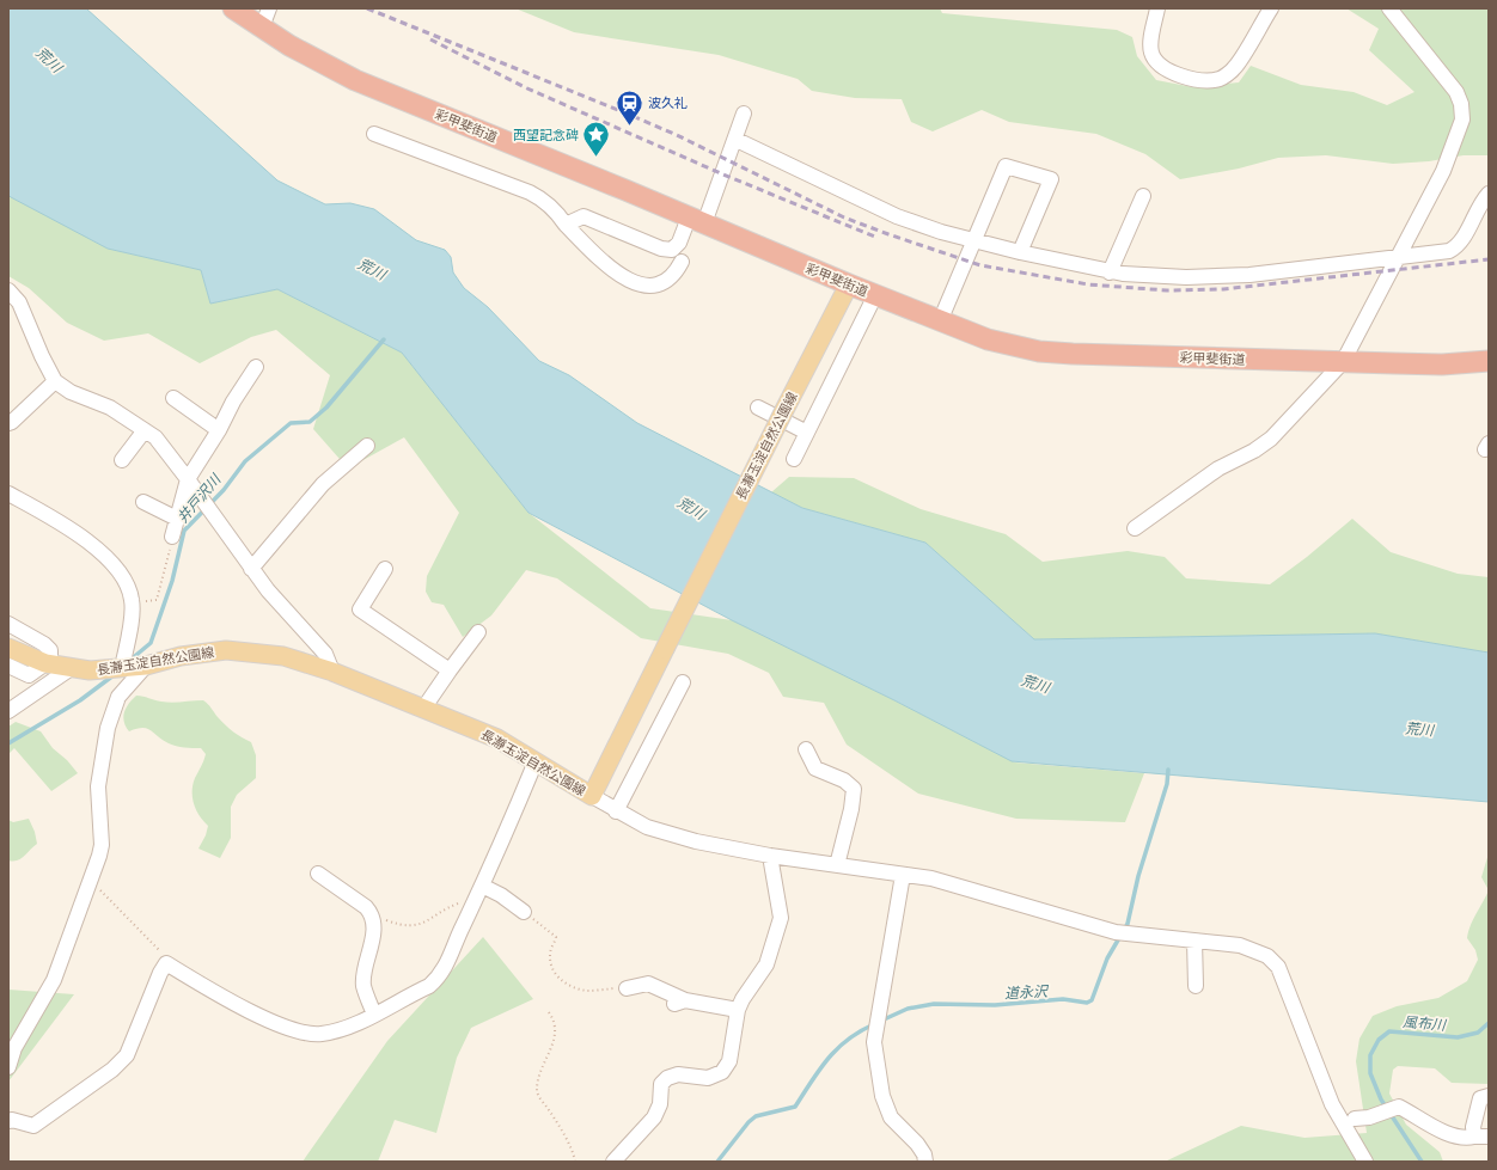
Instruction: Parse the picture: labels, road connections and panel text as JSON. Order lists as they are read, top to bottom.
{
  "streets": {
    "highway": ["彩甲斐街道"],
    "main road": ["長瀞玉淀自然公園線"]
  },
  "crossings": [
    ["彩甲斐街道", "長瀞玉淀自然公園線"]
  ],
  "water": [
    "荒川",
    "井戸沢川",
    "道永沢",
    "風布川"
  ],
  "places": {
    "station": ["波久礼"],
    "place": ["西望記念碑"]
  }
}
